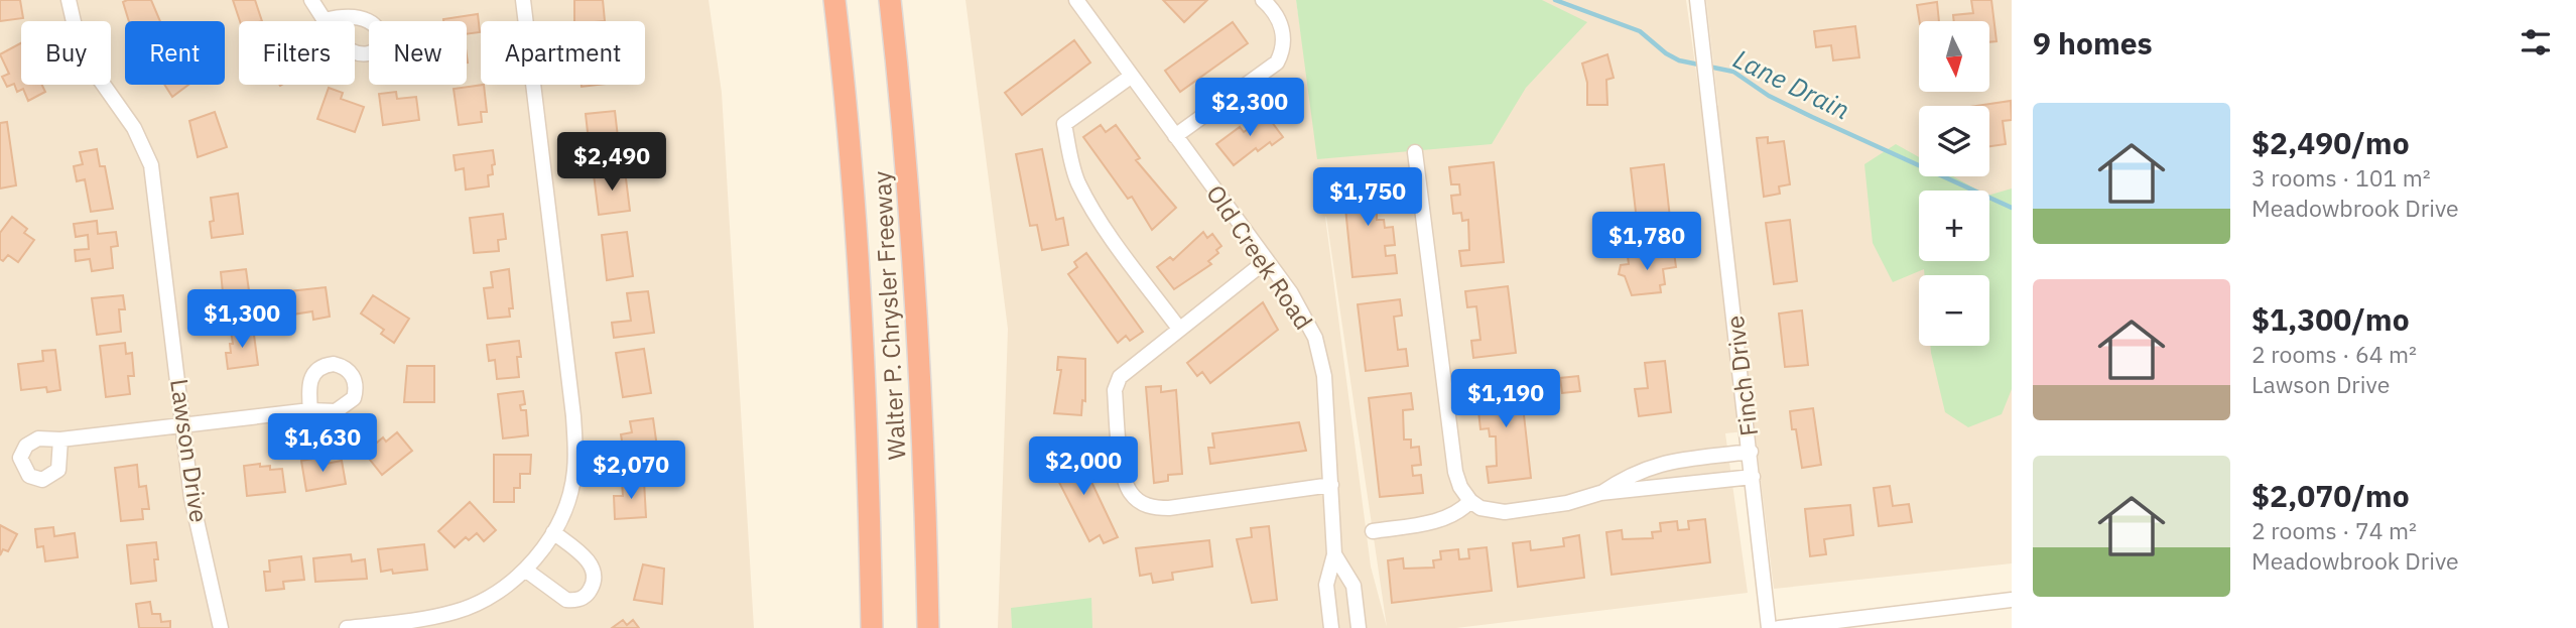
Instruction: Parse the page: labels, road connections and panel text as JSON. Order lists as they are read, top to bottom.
{
  "streets": {
    "highway": ["Walter P. Chrysler Freeway"],
    "street": ["Old Creek Road", "Finch Drive", "Lawson Drive"]
  },
  "water": ["Lane Drain"],
  "north": "bottom",
  "page": {
    "heading": "9 homes",
    "map_buttons": ["+", "−"],
    "chip": [
      "Buy",
      "Rent",
      "Filters",
      "New",
      "Apartment"
    ],
    "price": [
      "$2,300",
      "$2,490",
      "$1,750",
      "$1,780",
      "$1,300",
      "$1,190",
      "$1,630",
      "$2,000",
      "$2,070"
    ],
    "list": [
      {
        "name": "$2,490/mo",
        "note": "3 rooms · 101 m² · Meadowbrook Drive"
      },
      {
        "name": "$1,300/mo",
        "note": "2 rooms · 64 m² · Lawson Drive"
      },
      {
        "name": "$2,070/mo",
        "note": "2 rooms · 74 m² · Meadowbrook Drive"
      }
    ]
  }
}
